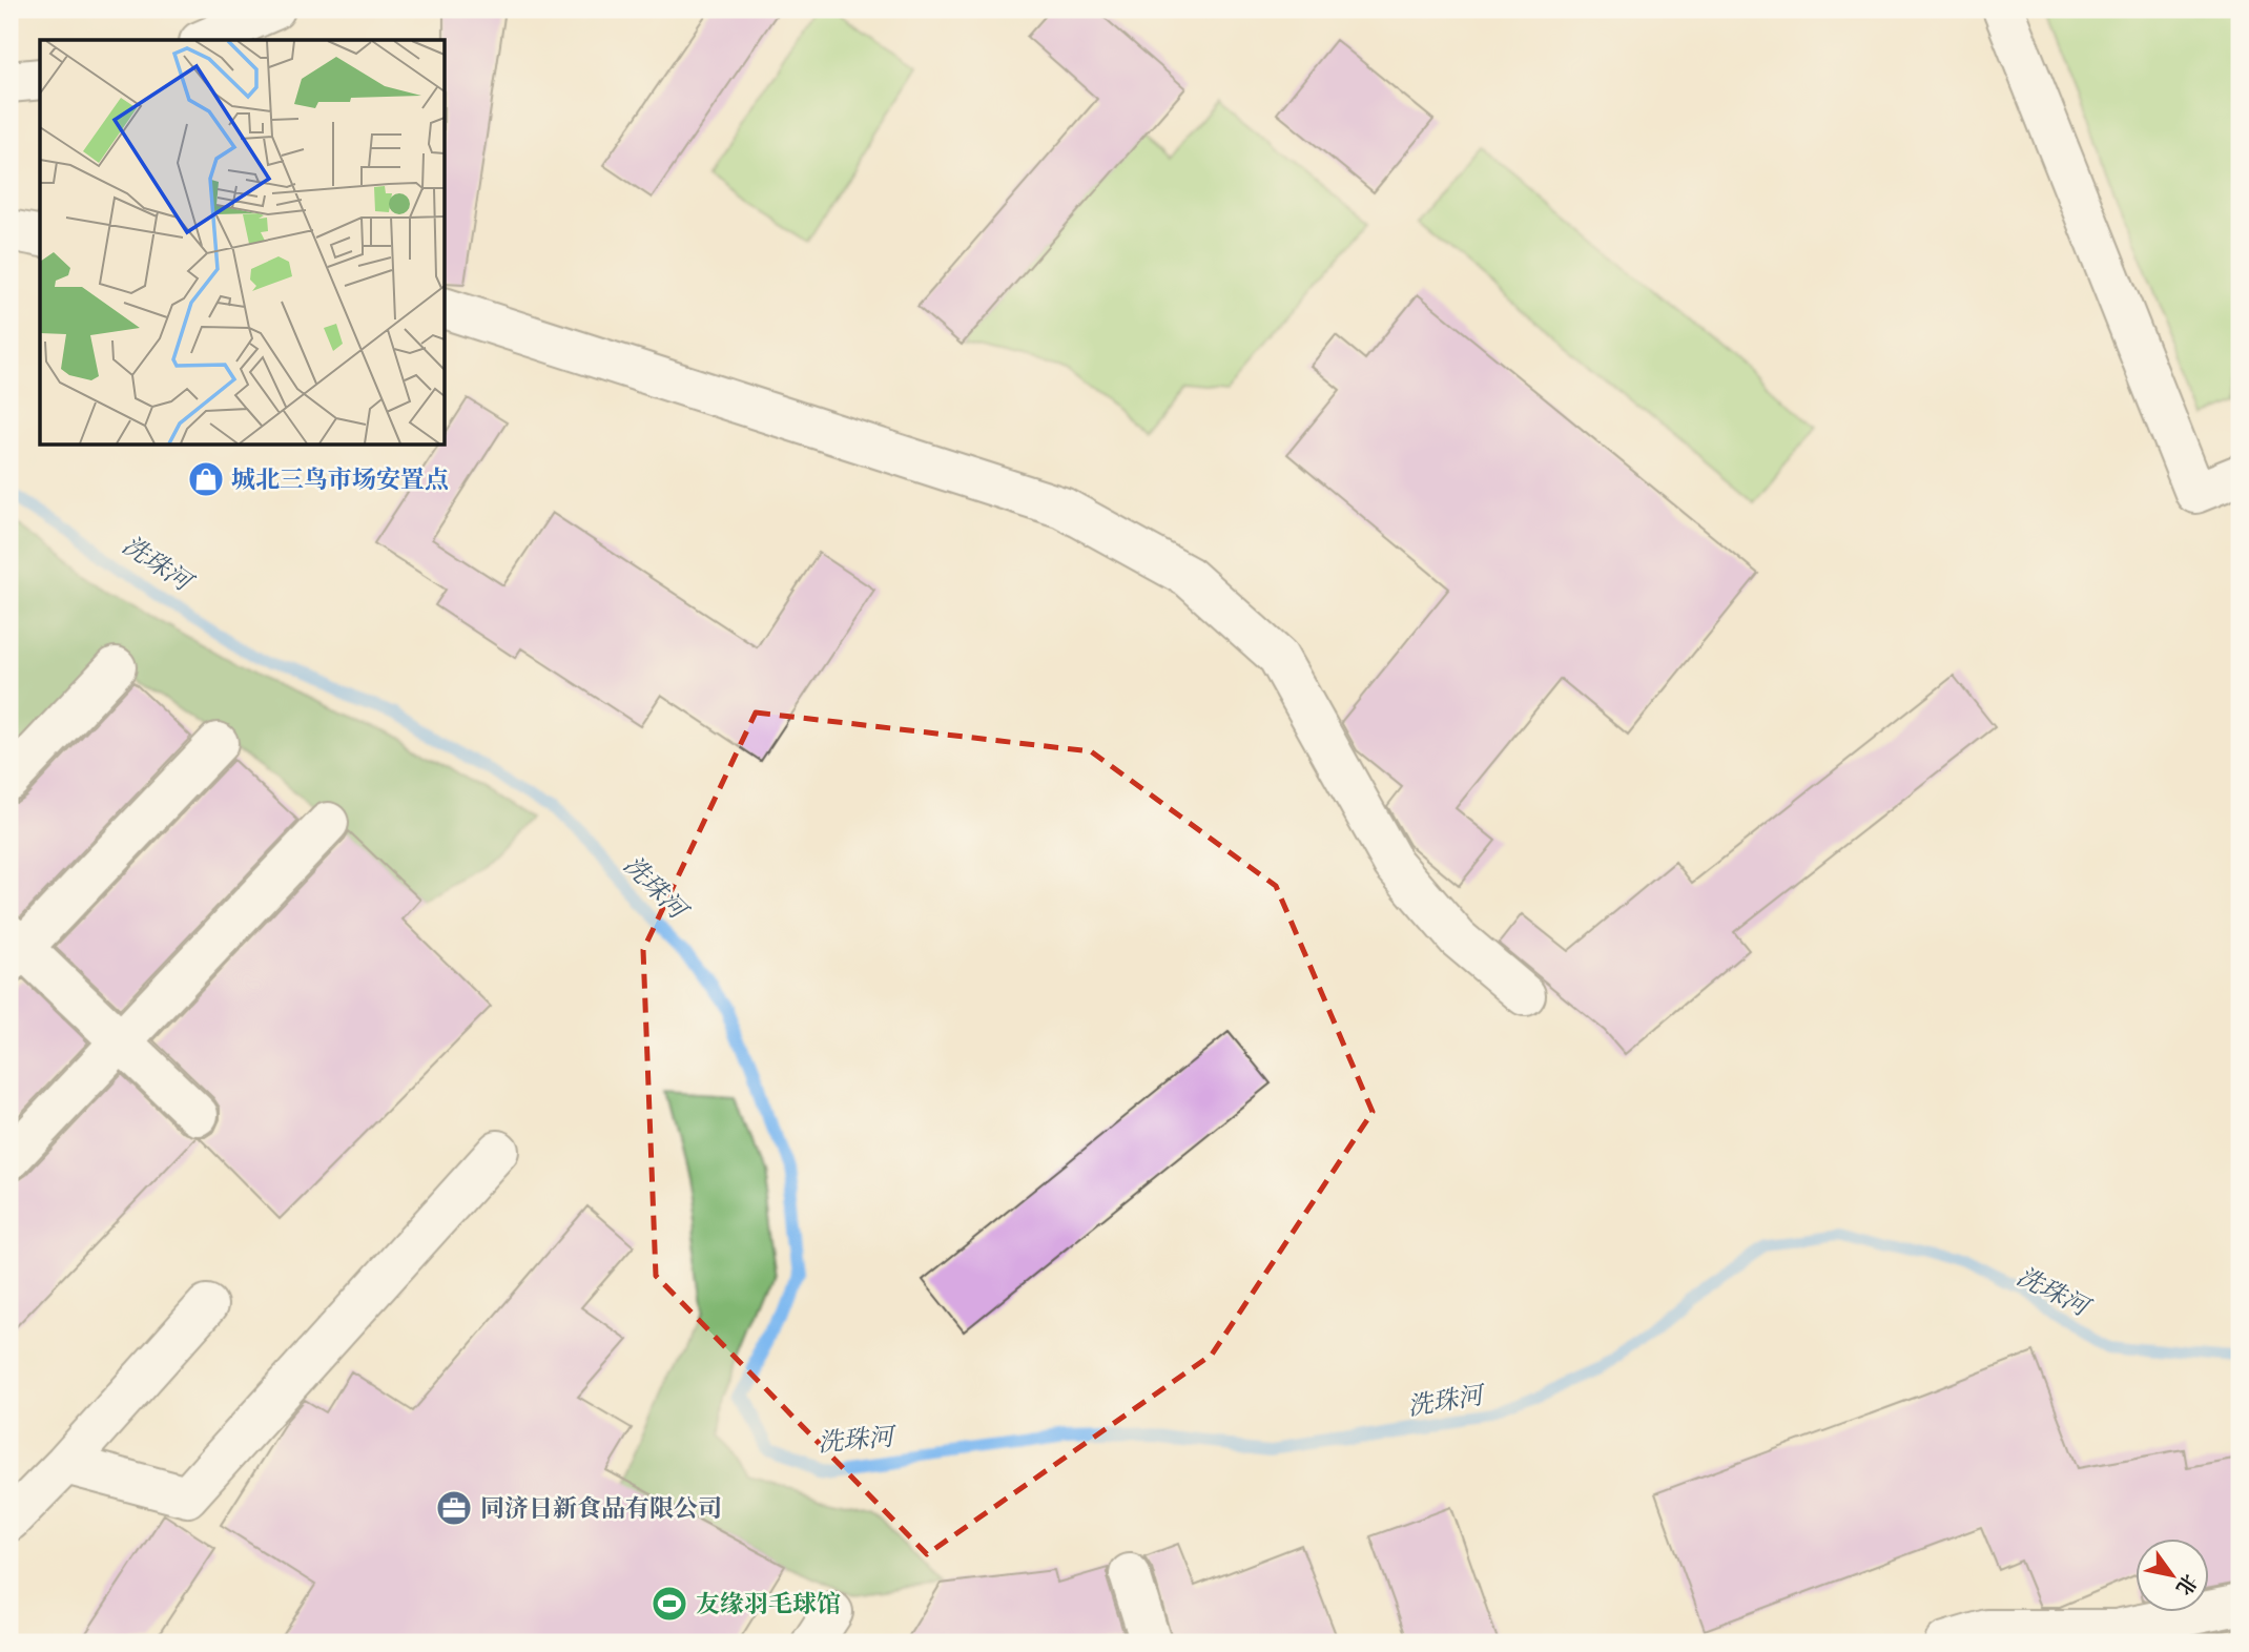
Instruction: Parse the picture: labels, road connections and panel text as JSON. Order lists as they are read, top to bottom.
{
  "water": ["洗珠河"],
  "places": {
    "shop": ["城北三鸟市场安置点"],
    "office": ["同济日新食品有限公司"],
    "sports": ["友缘羽毛球馆"]
  },
  "north": "bottom right"
}
